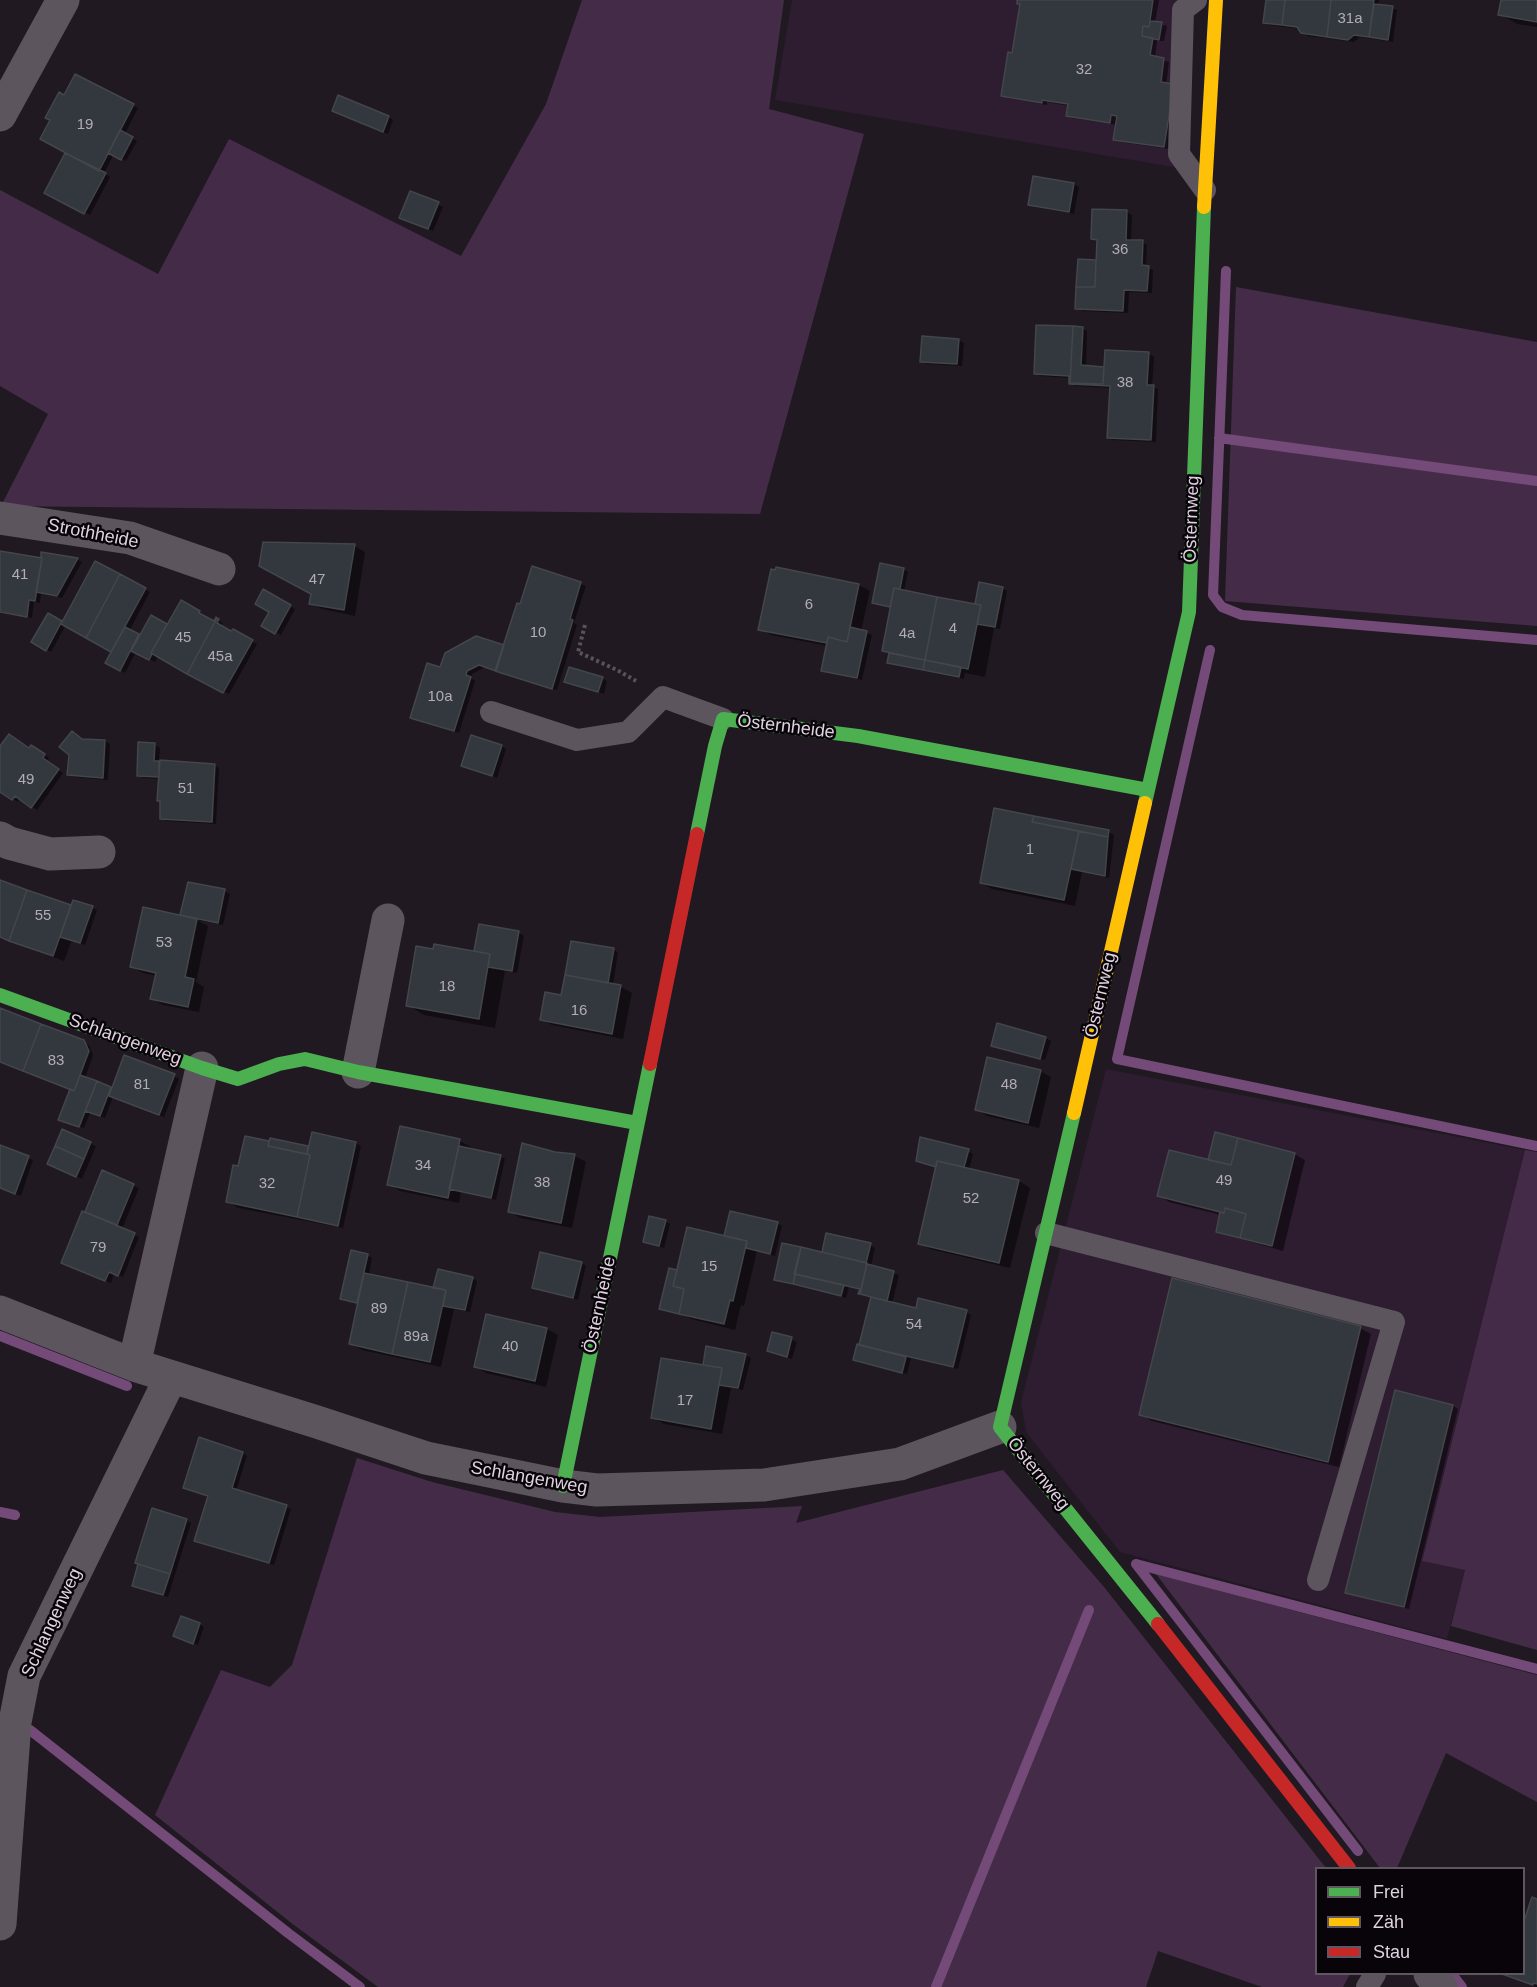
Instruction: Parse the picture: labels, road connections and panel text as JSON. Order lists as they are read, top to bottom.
{
  "streets": {
    "street": [
      "Östernweg",
      "Strothheide",
      "Östernheide",
      "Schlangenweg"
    ]
  },
  "crossings": [
    ["Östernweg", "Östernheide"],
    ["Östernweg", "Schlangenweg"],
    ["Östernheide", "Schlangenweg"]
  ],
  "house_numbers": [
    "31a",
    "32",
    "19",
    "36",
    "38",
    "41",
    "47",
    "6",
    "4",
    "10",
    "4a",
    "45",
    "45a",
    "10a",
    "49",
    "51",
    "1",
    "55",
    "53",
    "18",
    "16",
    "83",
    "81",
    "48",
    "34",
    "49",
    "38",
    "32",
    "52",
    "79",
    "15",
    "89",
    "54",
    "89a",
    "40",
    "17"
  ],
  "legend": ["Frei", "Zäh", "Stau"]
}
